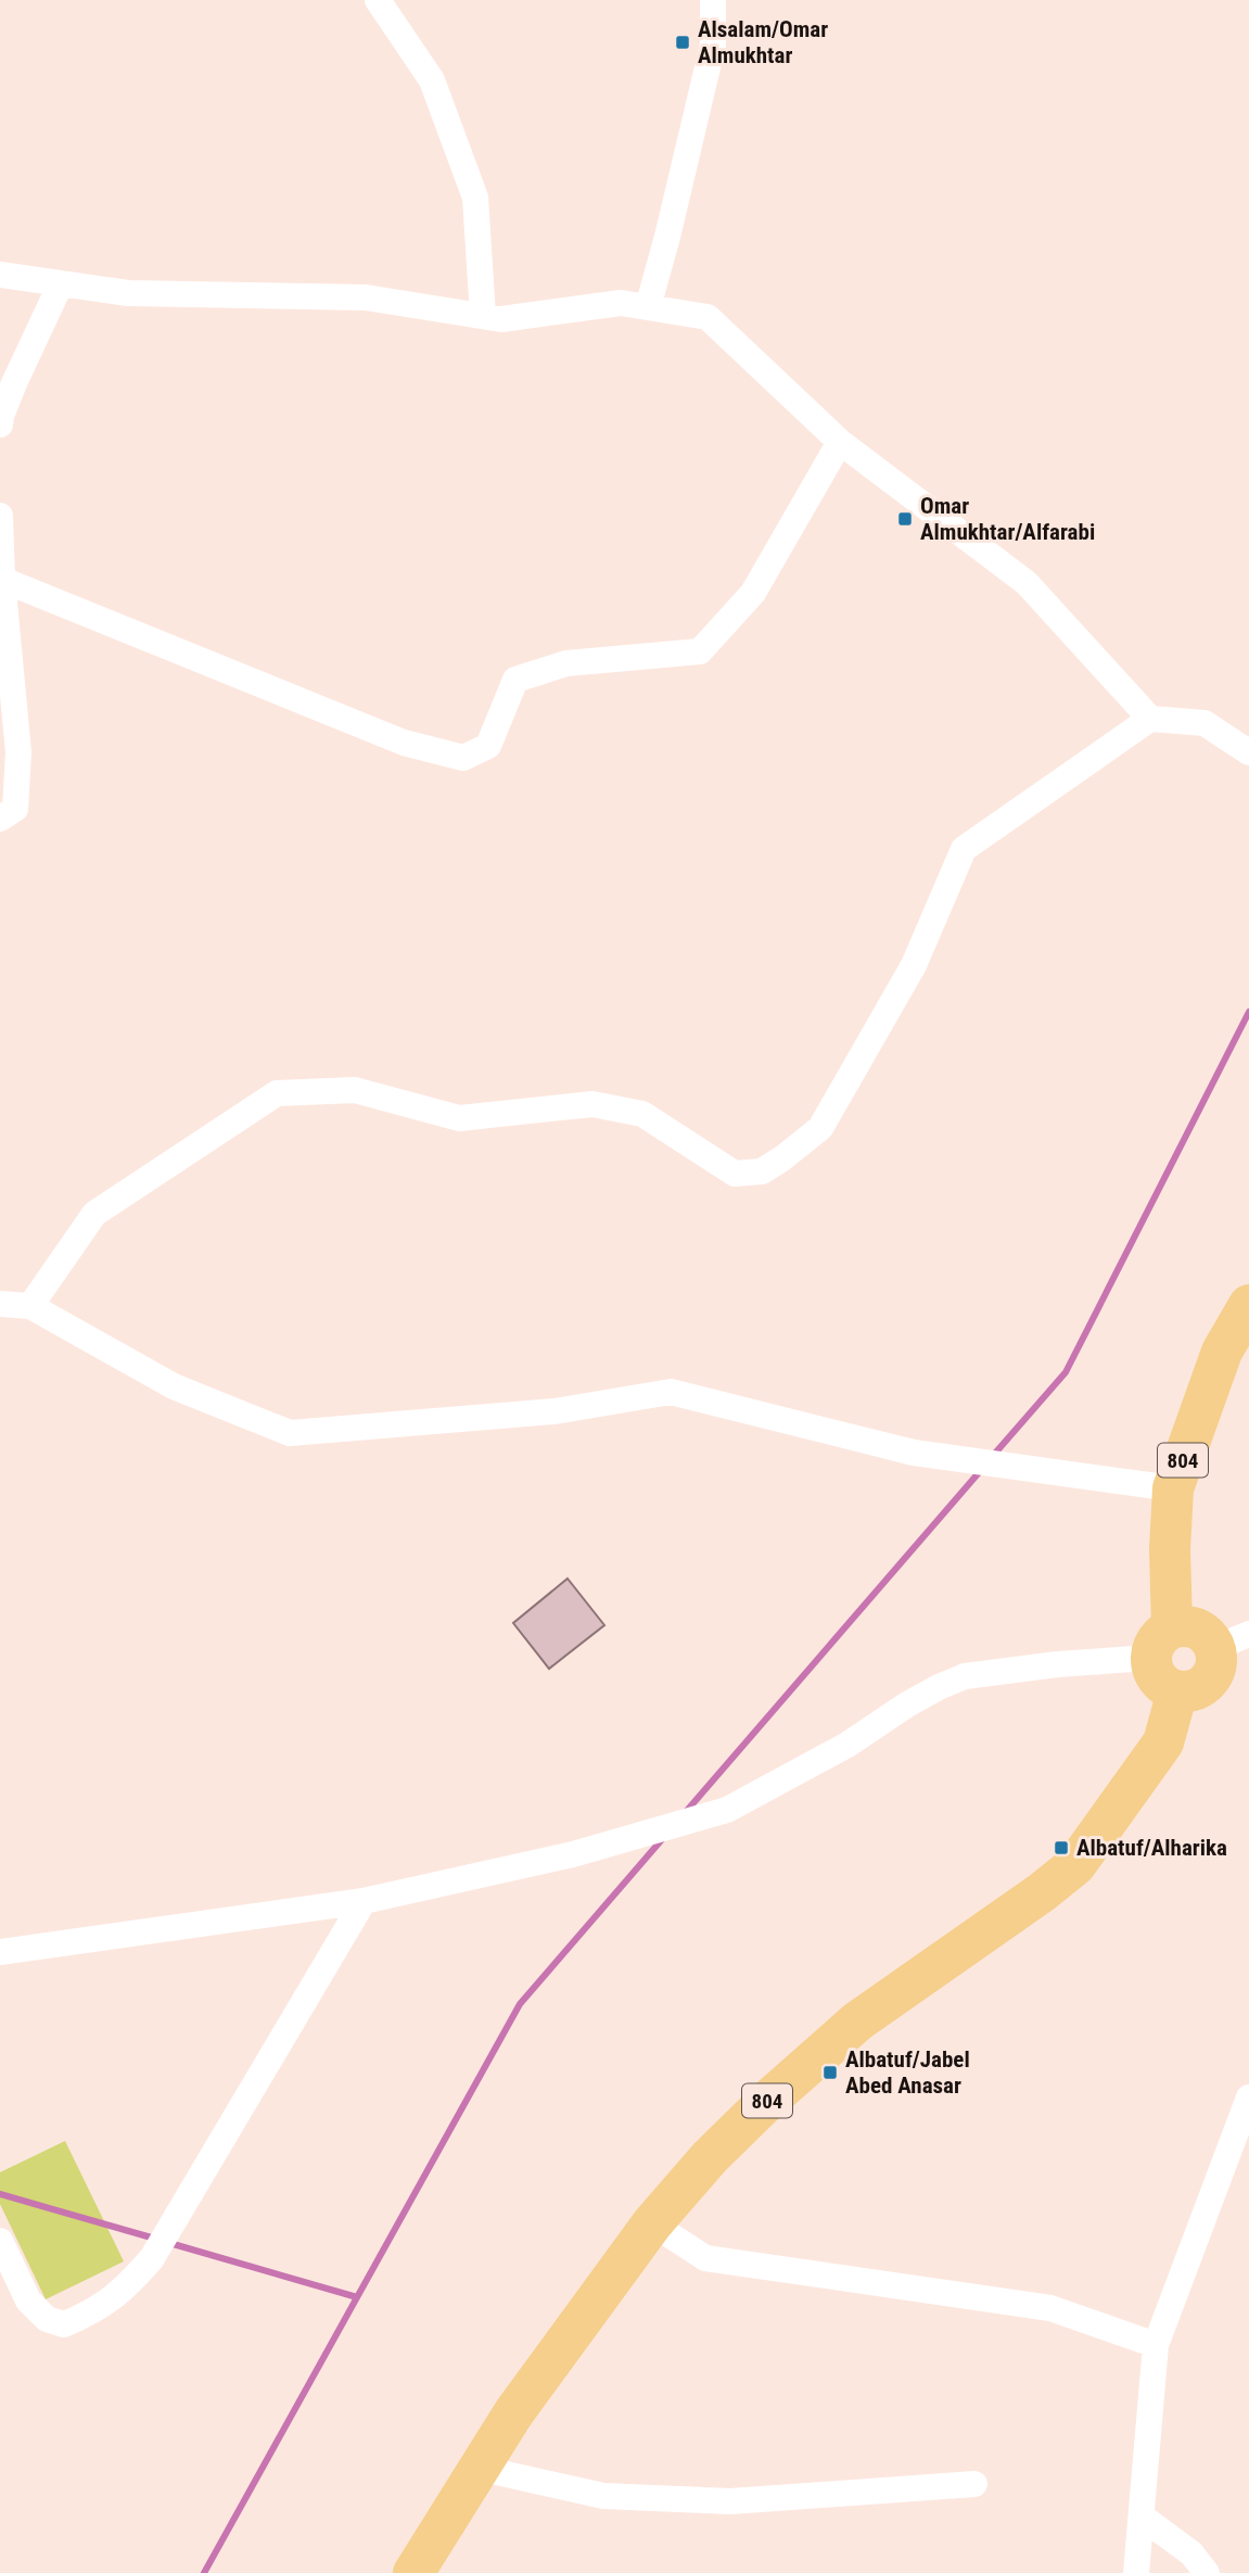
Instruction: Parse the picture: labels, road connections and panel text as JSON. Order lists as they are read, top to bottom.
{
  "streets": {
    "main road": ["804"]
  },
  "places": {
    "transit": [
      "Alsalam/Omar Almukhtar",
      "Omar Almukhtar/Alfarabi",
      "Albatuf/Alharika",
      "Albatuf/Jabel Abed Anasar"
    ]
  }
}
